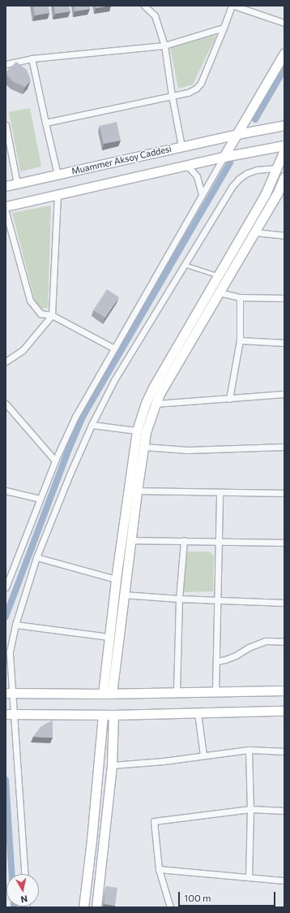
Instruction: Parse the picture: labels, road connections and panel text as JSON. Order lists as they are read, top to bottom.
{
  "streets": {
    "street": ["Muammer Aksoy Caddesi"]
  },
  "scale_bar": "100 m",
  "north": "bottom"
}
